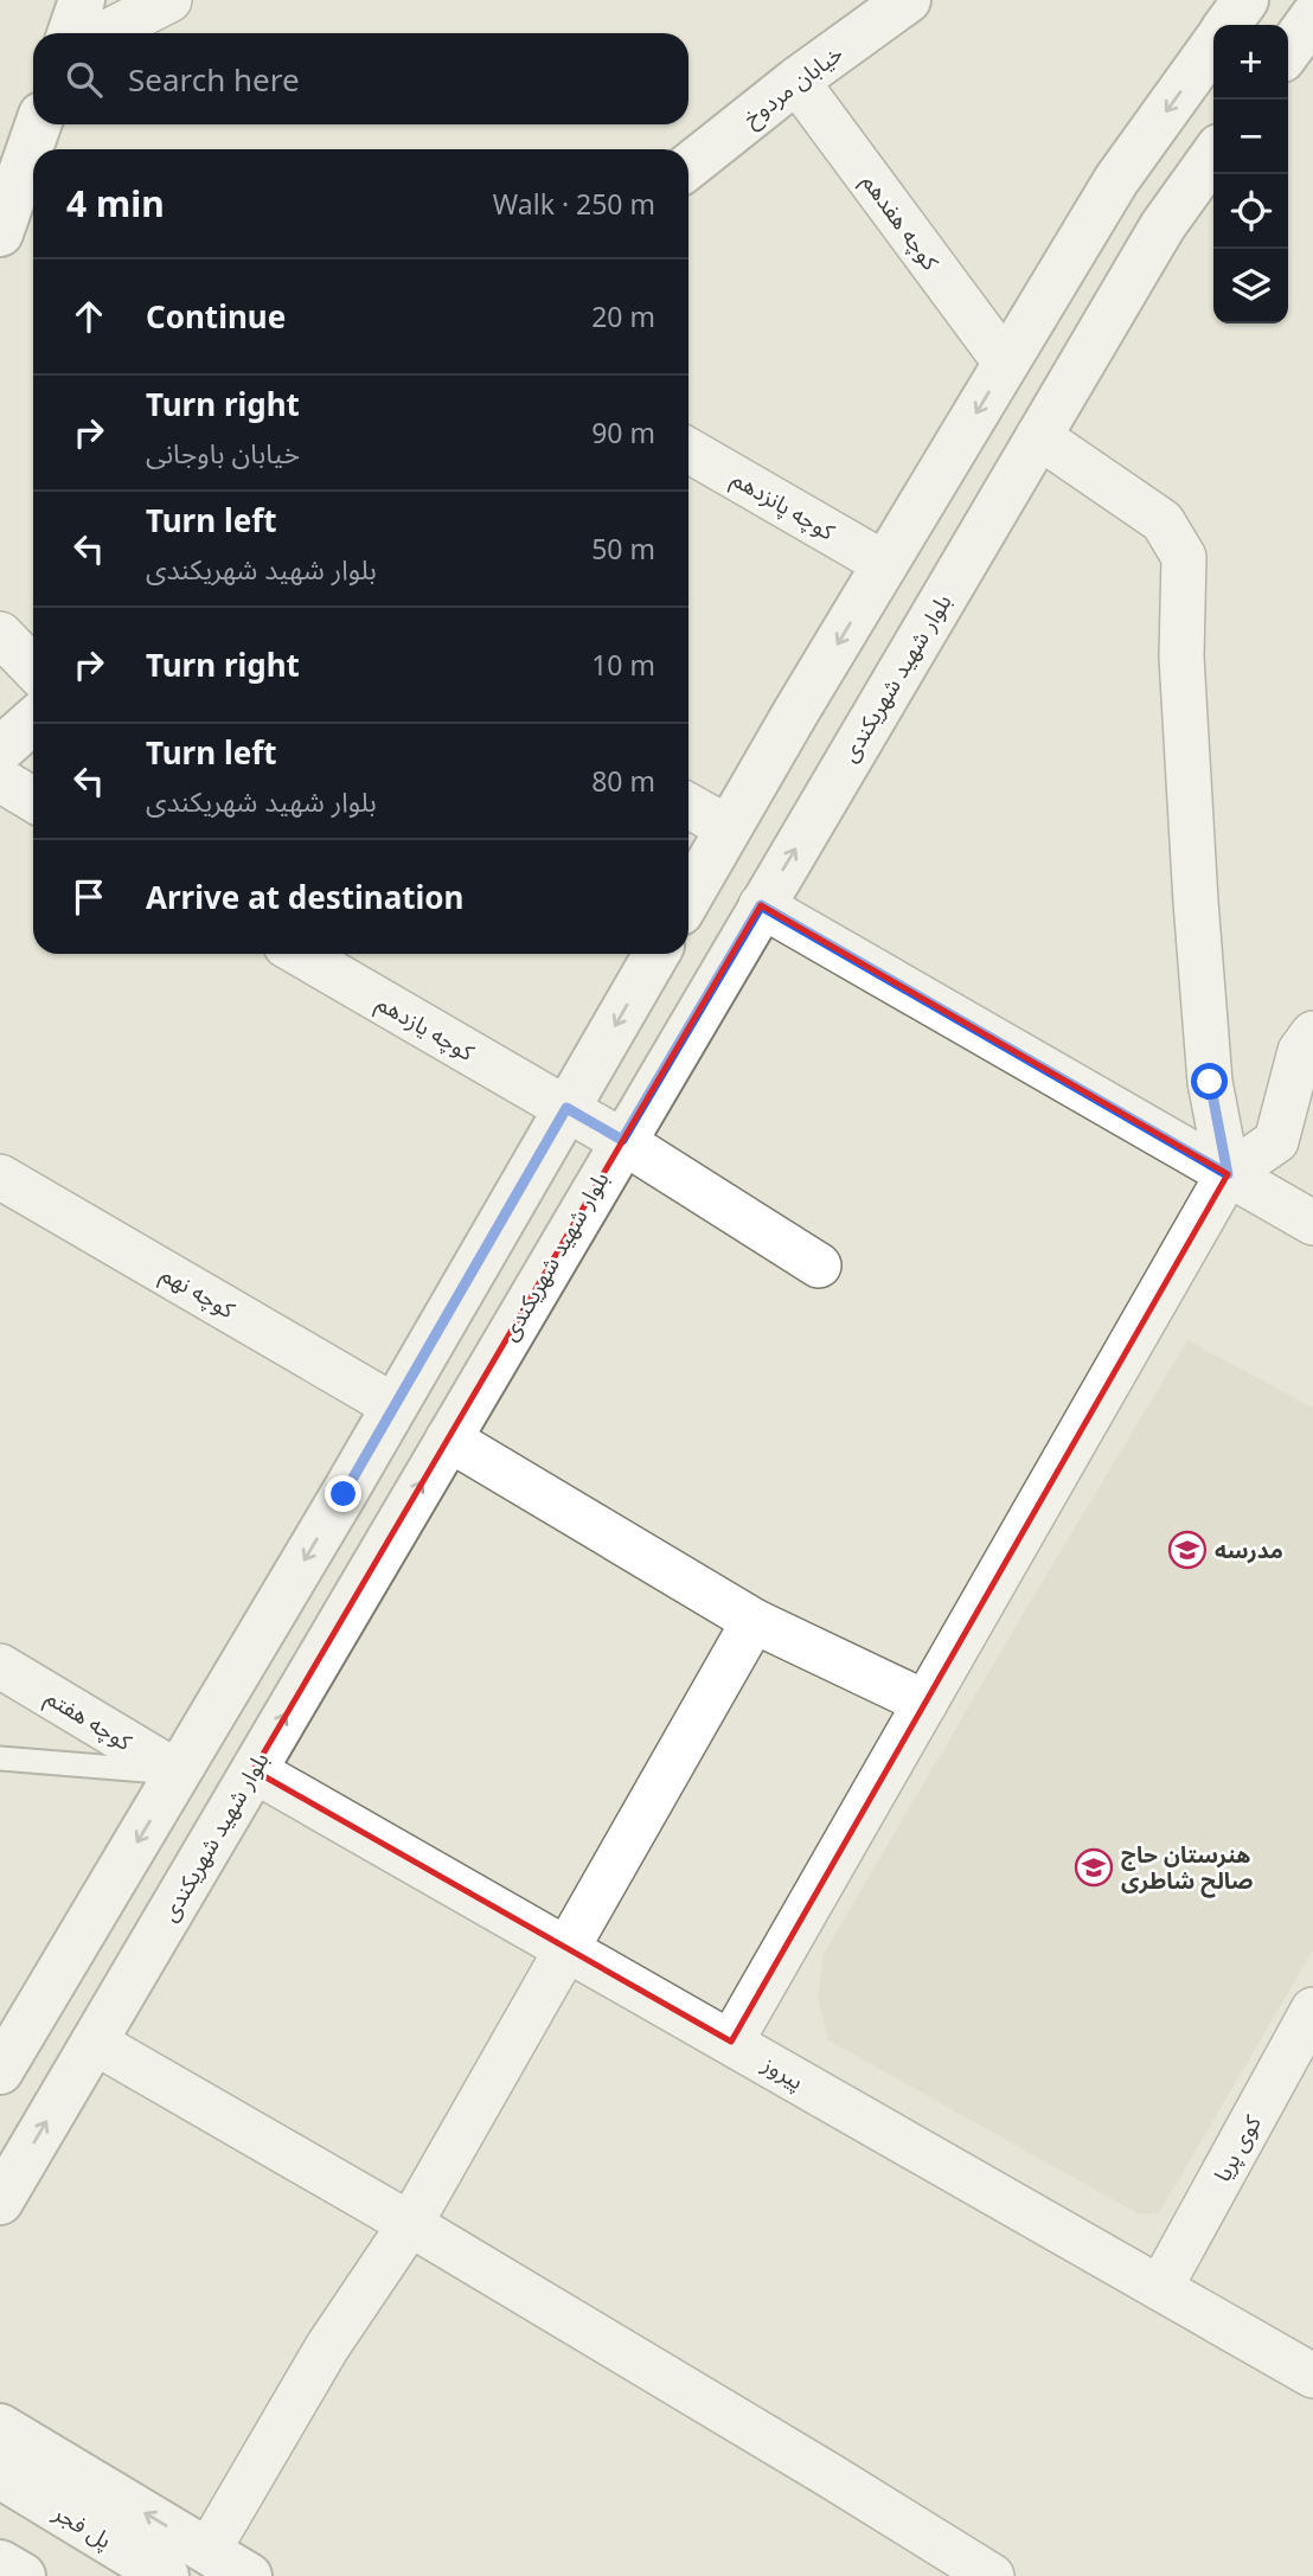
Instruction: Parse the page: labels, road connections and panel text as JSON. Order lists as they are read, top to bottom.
{
  "streets": {
    "main road": ["خیابان مردوخ", "بلوار شهید شهریکندی", "پل فجر"],
    "street": [
      "کوچه هفدهم",
      "کوچه پانزدهم",
      "کوچه یازدهم",
      "کوچه نهم",
      "کوچه هفتم",
      "پیروز",
      "کوی پریا"
    ]
  },
  "crossings": [
    ["خیابان مردوخ", "کوچه هفدهم"],
    ["بلوار شهید شهریکندی", "کوچه یازدهم"],
    ["بلوار شهید شهریکندی", "پیروز"],
    ["پیروز", "کوی پریا"]
  ],
  "places": {
    "school or university": ["مدرسه", "هنرستان حاج صالح شاطری"]
  },
  "page": {
    "map_buttons": ["+", "−"],
    "search": "Search here",
    "heading": ["4 min", "Walk · 250 m"],
    "list": [
      ["Continue", "20 m"],
      ["Turn right", "خیابان باوجانی", "90 m"],
      ["Turn left", "بلوار شهید شهریکندی", "50 m"],
      ["Turn right", "10 m"],
      ["Turn left", "بلوار شهید شهریکندی", "80 m"],
      "Arrive at destination"
    ]
  }
}
